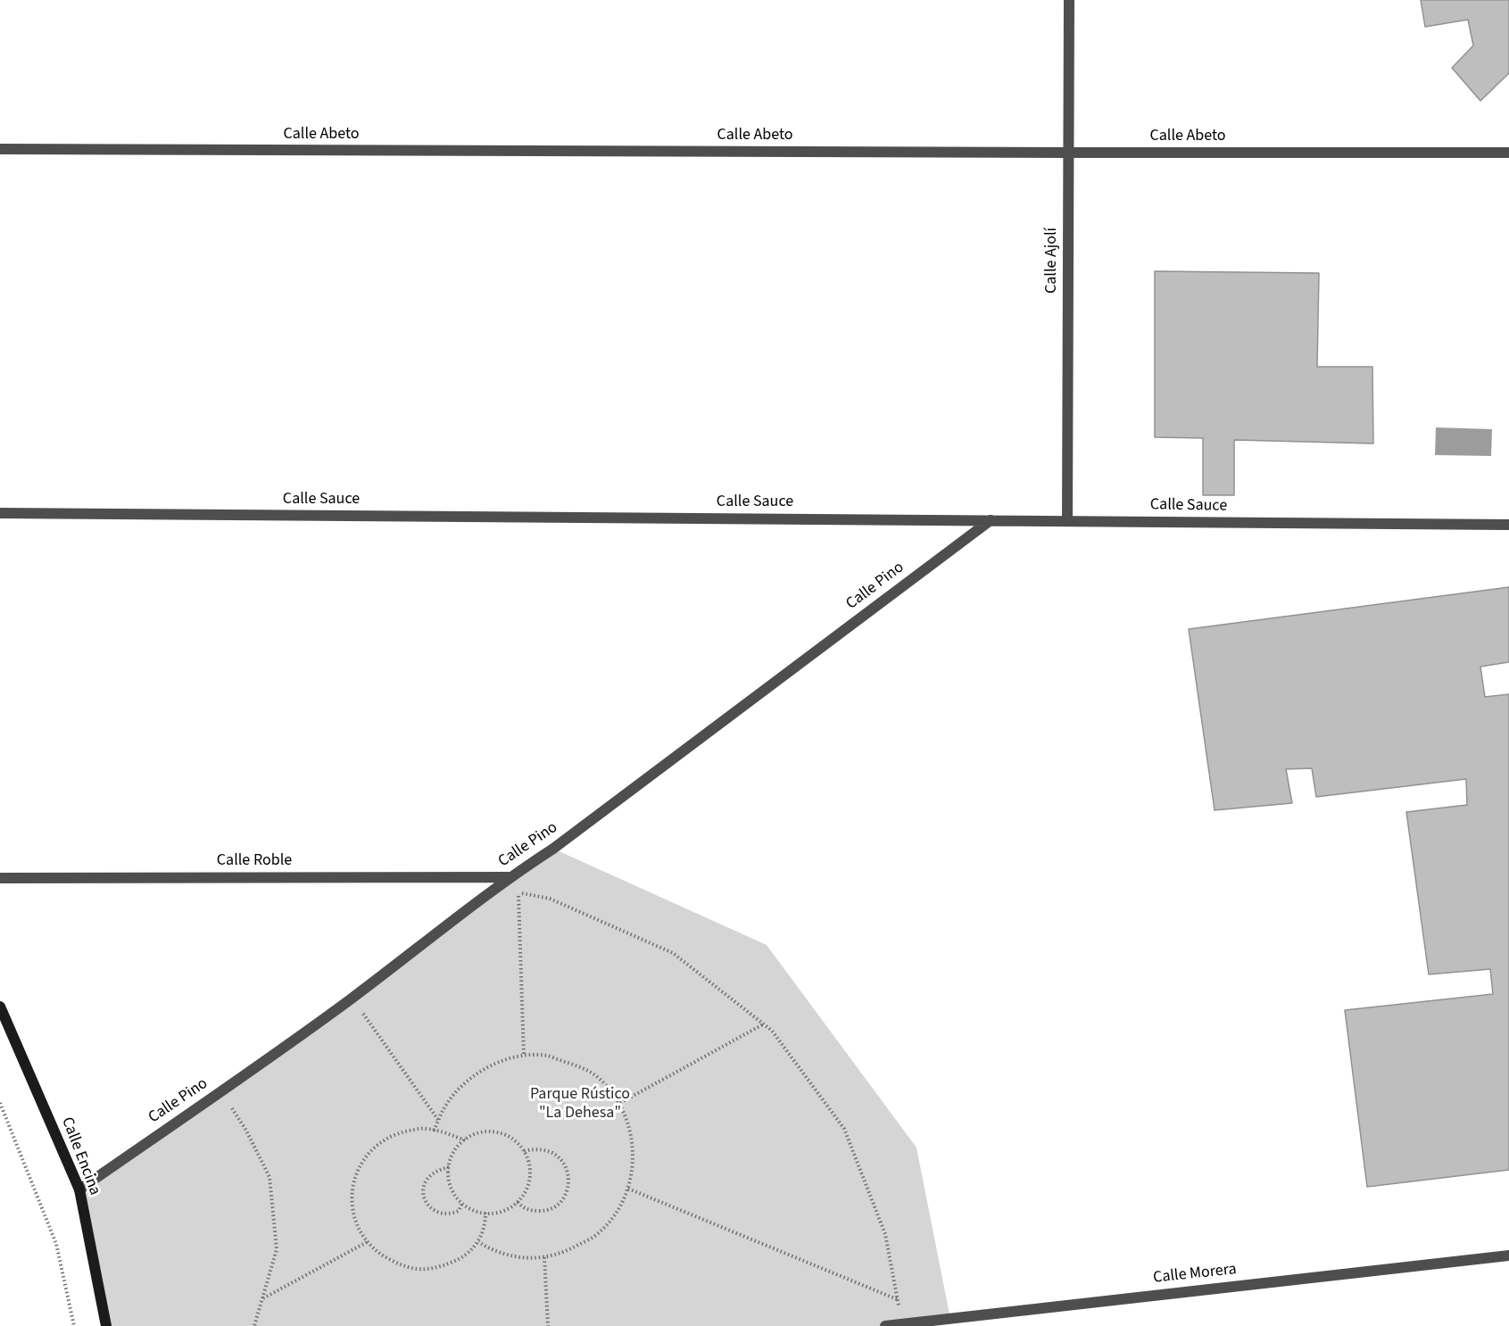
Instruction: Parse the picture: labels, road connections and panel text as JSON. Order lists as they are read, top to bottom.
{
  "streets": {
    "street": [
      "Calle Abeto",
      "Calle Ajolí",
      "Calle Sauce",
      "Calle Pino",
      "Calle Roble",
      "Calle Encina",
      "Calle Morera"
    ]
  },
  "crossings": [
    ["Calle Abeto", "Calle Ajolí"],
    ["Calle Ajolí", "Calle Sauce"],
    ["Calle Sauce", "Calle Pino"],
    ["Calle Pino", "Calle Roble"],
    ["Calle Pino", "Calle Encina"]
  ],
  "parks": ["Parque Rústico \"La Dehesa\""]
}
